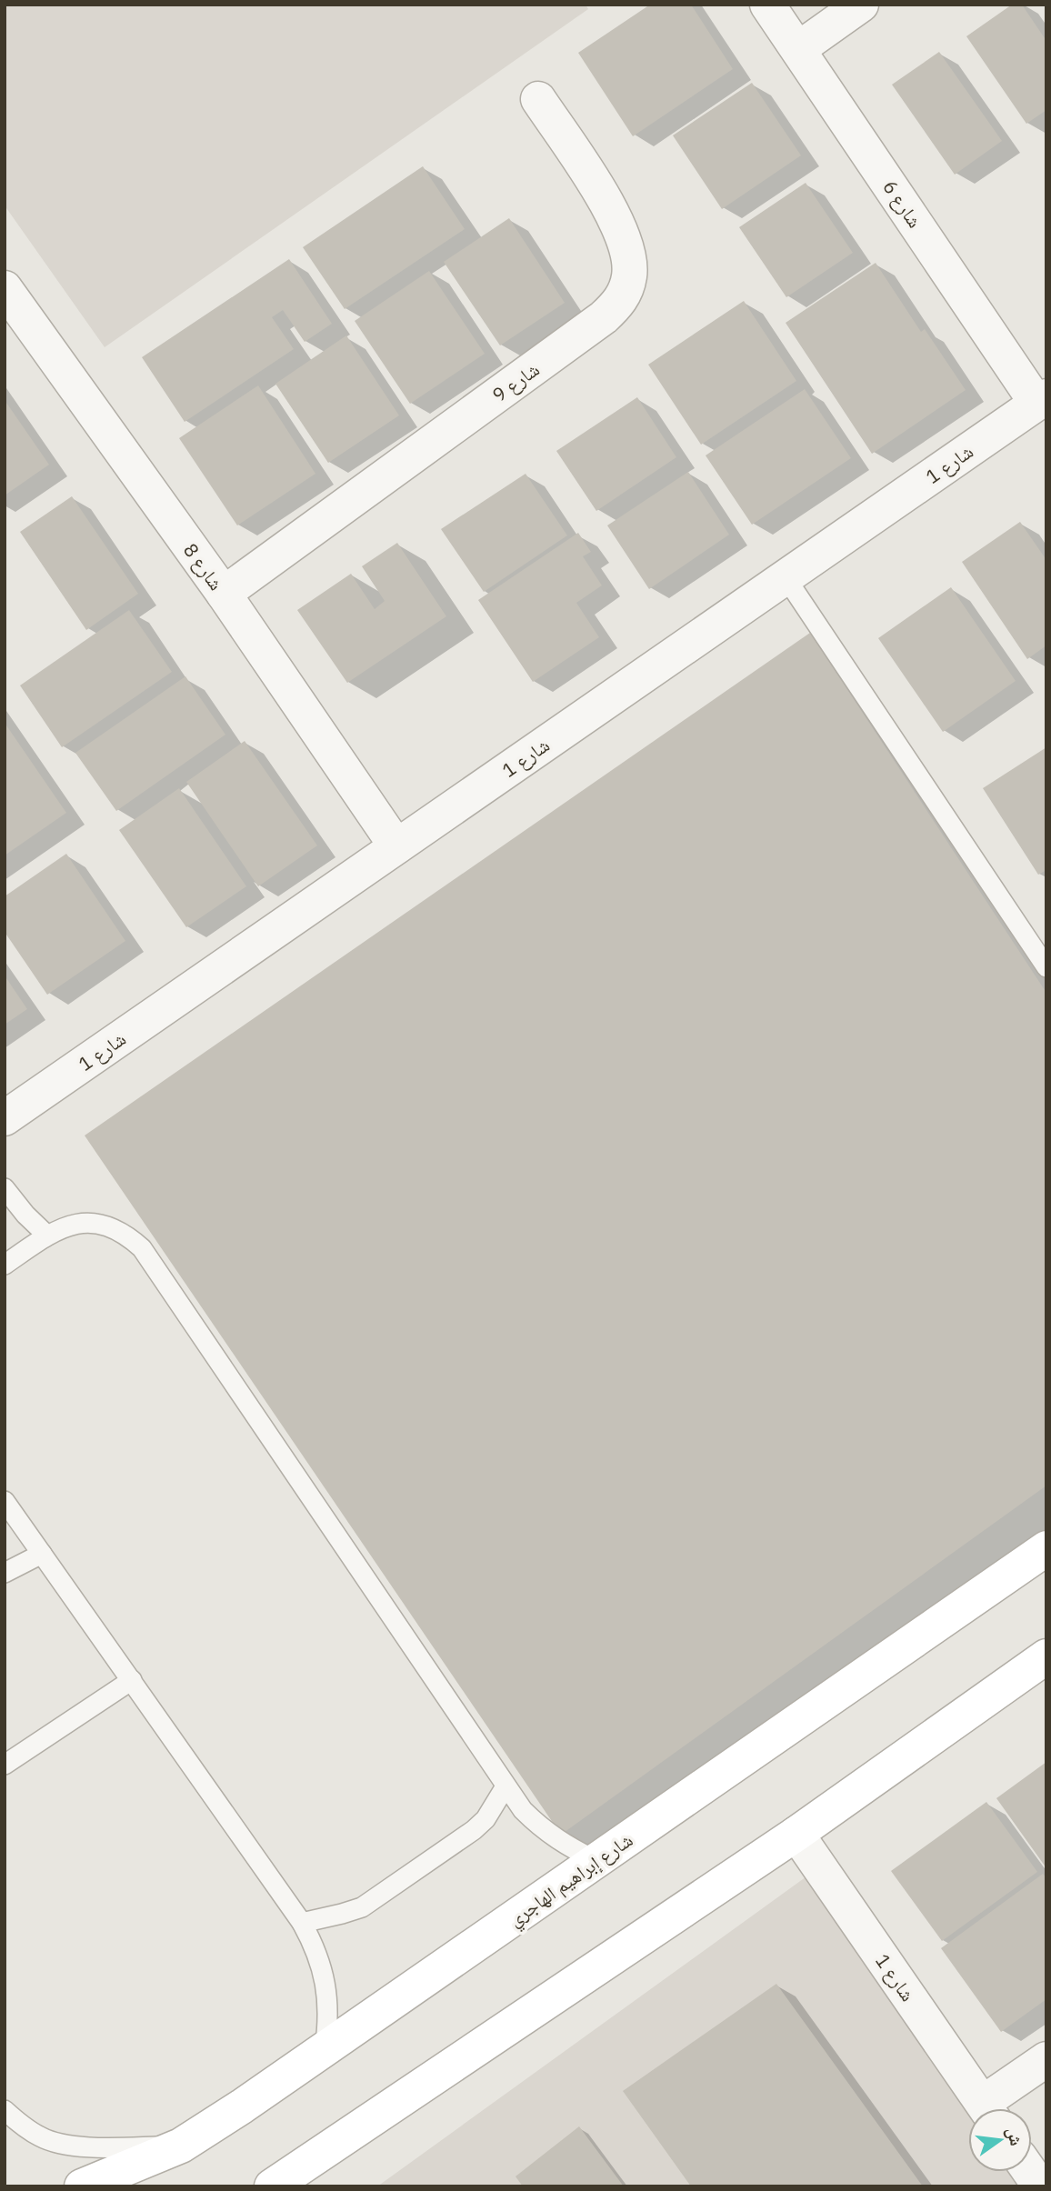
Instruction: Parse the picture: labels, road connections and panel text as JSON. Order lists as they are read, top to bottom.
{
  "streets": {
    "main road": ["شارع إبراهيم الهاجري"],
    "street": [
      "شارع 6",
      "شارع 9",
      "شارع 1",
      "شارع 8"
    ]
  },
  "crossings": [
    ["شارع 6", "شارع 1"],
    ["شارع 9", "شارع 8"],
    ["شارع 1", "شارع 8"]
  ],
  "north": "right"
}
